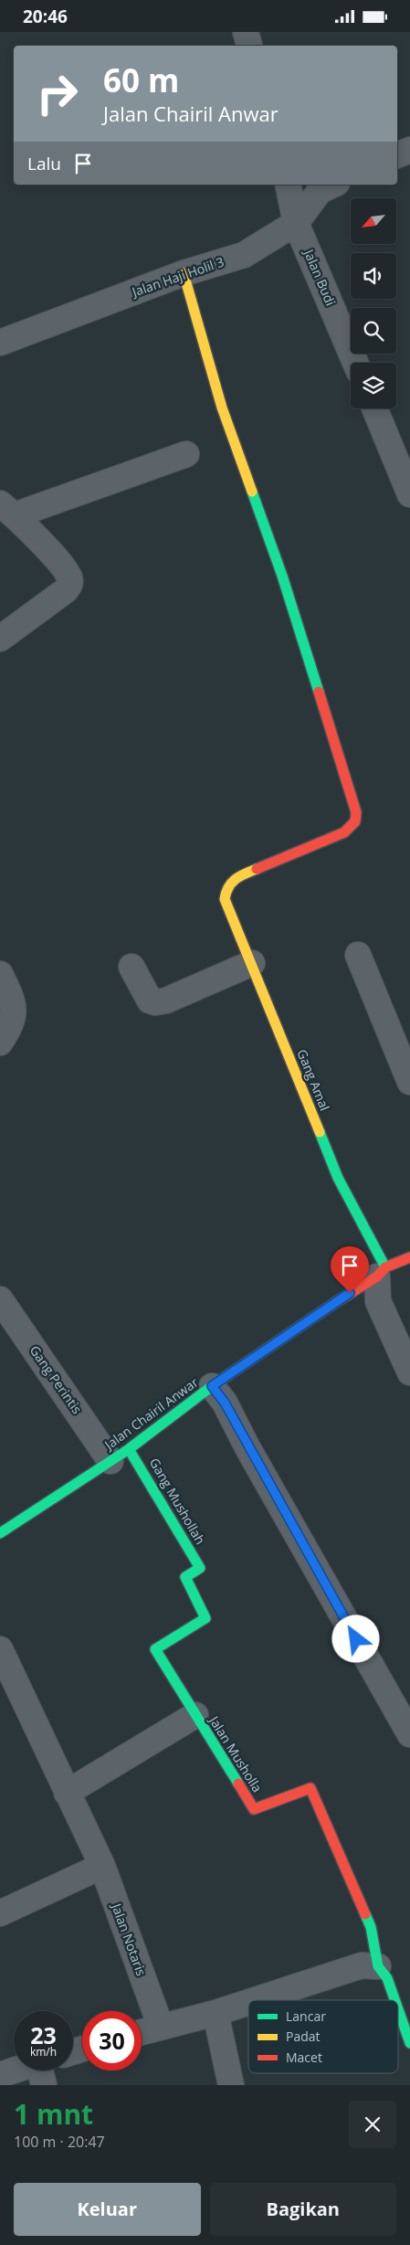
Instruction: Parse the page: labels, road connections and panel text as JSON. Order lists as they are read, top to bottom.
{
  "streets": {
    "street": [
      "Jalan Haji Holil 3",
      "Jalan Budi",
      "Gang Amal",
      "Gang Perintis",
      "Jalan Chairil Anwar",
      "Gang Mushollah",
      "Jalan Musholla",
      "Jalan Notaris"
    ]
  },
  "crossings": [
    ["Jalan Haji Holil 3", "Jalan Budi"],
    ["Jalan Haji Holil 3", "Gang Amal"],
    ["Gang Amal", "Jalan Chairil Anwar"],
    ["Gang Perintis", "Jalan Chairil Anwar"],
    ["Gang Perintis", "Gang Mushollah"],
    ["Jalan Chairil Anwar", "Gang Mushollah"],
    ["Gang Mushollah", "Jalan Musholla"]
  ],
  "legend": ["Lancar", "Padat", "Macet"],
  "north": "bottom left",
  "page": {
    "status": "20:46",
    "turn": ["60 m", "Jalan Chairil Anwar"],
    "then": "Lalu",
    "speed": "23 km/h",
    "limit": "30",
    "heading": ["1 mnt", "100 m · 20:47"],
    "buttons": ["Keluar", "Bagikan"]
  }
}
